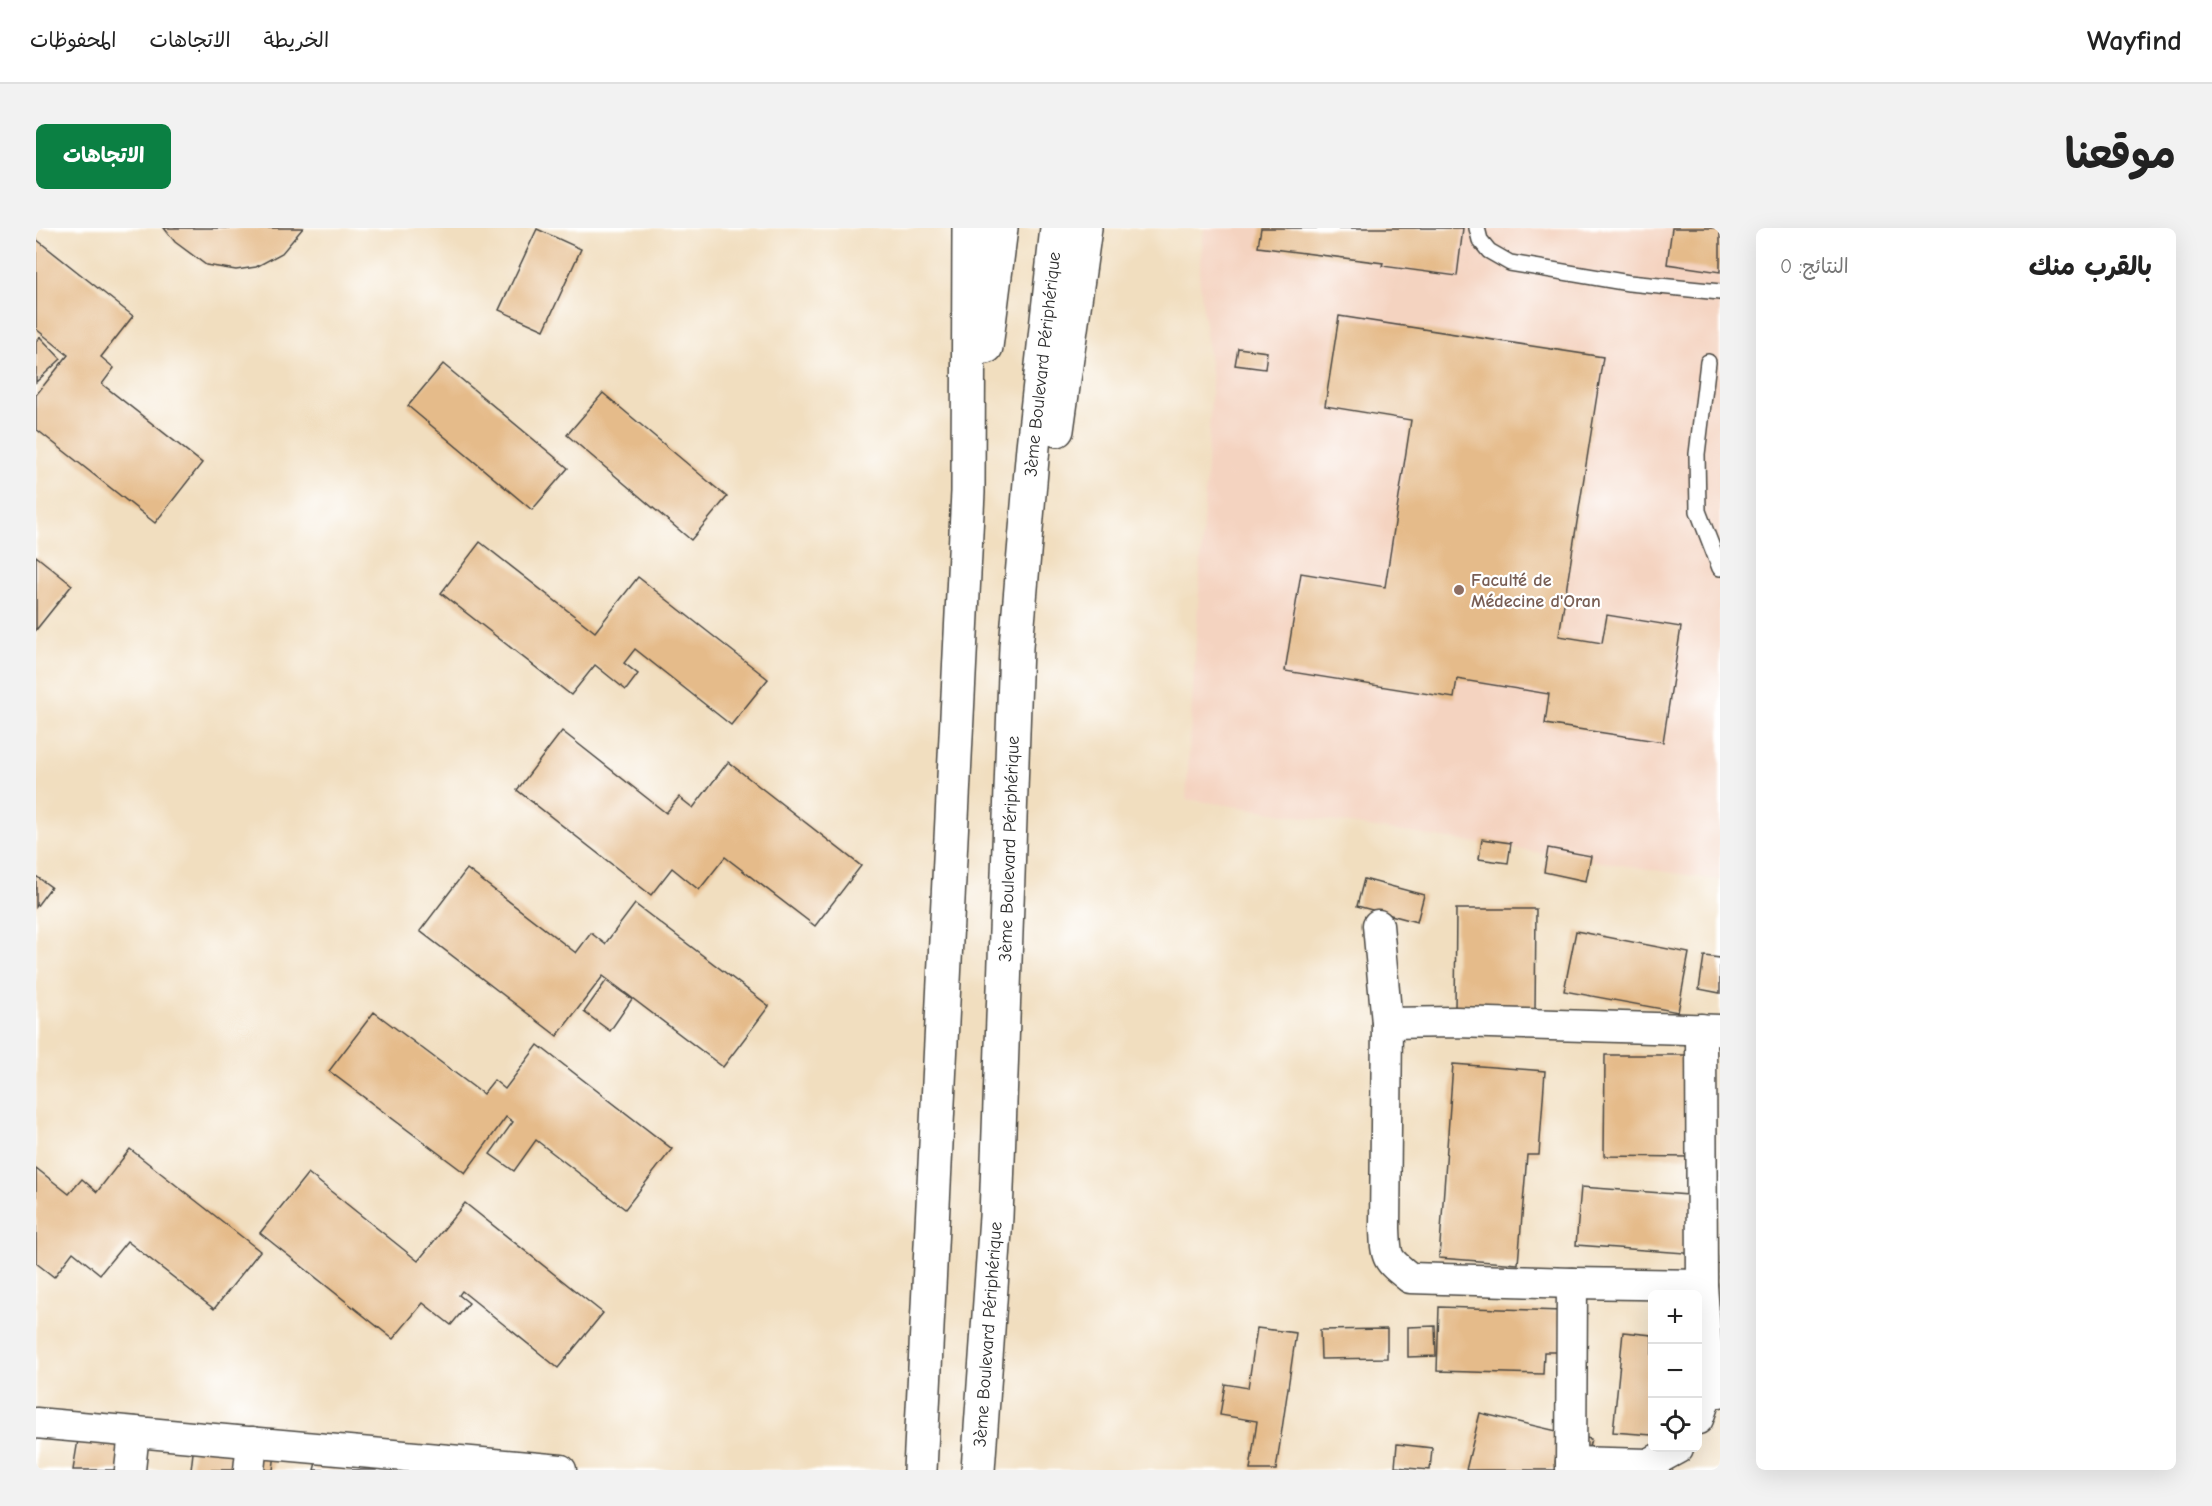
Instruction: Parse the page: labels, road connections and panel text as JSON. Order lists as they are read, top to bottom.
{
  "streets": {
    "highway": ["3ème Boulevard Périphérique"]
  },
  "places": ["Faculté de Médecine d'Oran"],
  "page": {
    "header": "Wayfind",
    "nav": ["الخريطة", "الاتجاهات", "المحفوظات"],
    "title": "موقعنا",
    "buttons": "الاتجاهات",
    "heading": ["بالقرب منك", "النتائج: 0"],
    "map_buttons": ["+", "−"]
  }
}
